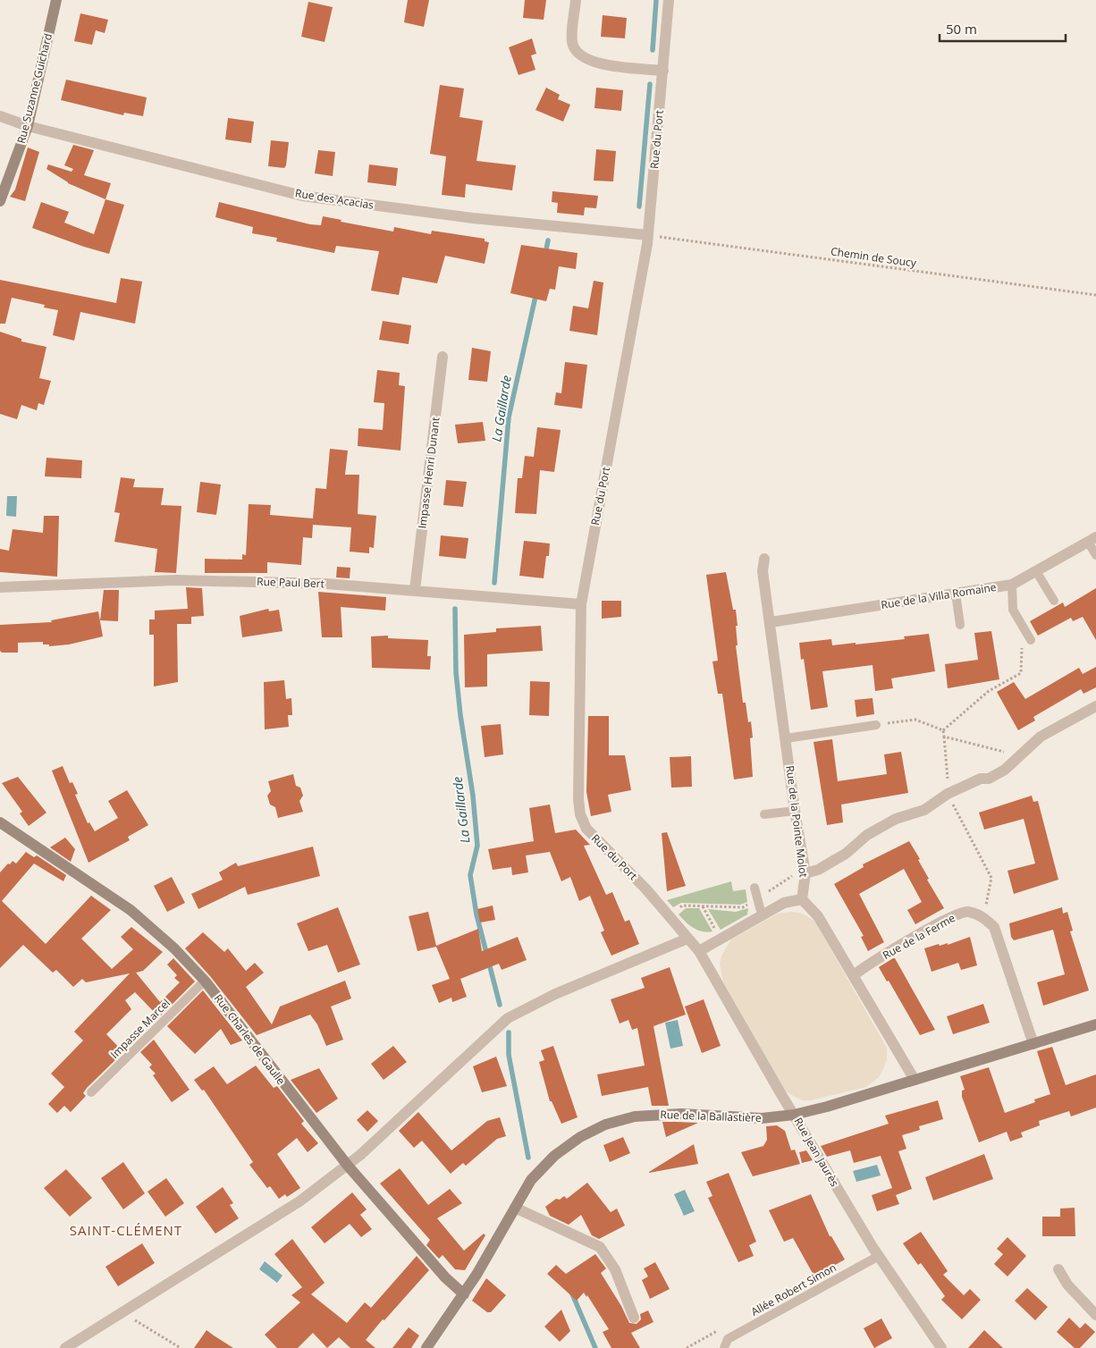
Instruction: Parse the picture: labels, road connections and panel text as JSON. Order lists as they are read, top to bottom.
{
  "streets": {
    "street": [
      "Rue Suzanne Guichard",
      "Rue du Port",
      "Rue des Acacias",
      "Impasse Henri Dunant",
      "Rue Paul Bert",
      "Rue de la Villa Romaine",
      "Rue de la Pointe Molot",
      "Rue de la Ferme",
      "Rue Charles de Gaulle",
      "Rue de la Ballastière",
      "Rue Jean Jaurès"
    ],
    "lane": ["Impasse Marcel", "Allée Robert Simon"],
    "path": ["Chemin de Soucy"]
  },
  "crossings": [
    ["Rue Suzanne Guichard", "Rue des Acacias"],
    ["Rue du Port", "Rue des Acacias"],
    ["Rue du Port", "Chemin de Soucy"],
    ["Rue du Port", "Rue Paul Bert"],
    ["Rue du Port", "Rue Jean Jaurès"],
    ["Rue des Acacias", "Chemin de Soucy"],
    ["Impasse Henri Dunant", "Rue Paul Bert"],
    ["Rue de la Villa Romaine", "Rue de la Pointe Molot"],
    ["Impasse Marcel", "Rue Charles de Gaulle"],
    ["Rue Charles de Gaulle", "Rue de la Ballastière"],
    ["Rue de la Ballastière", "Rue Jean Jaurès"],
    ["Rue Jean Jaurès", "Allée Robert Simon"]
  ],
  "districts": ["SAINT-CLÉMENT"],
  "water": ["La Gaillarde"],
  "scale_bar": "50 m"
}
